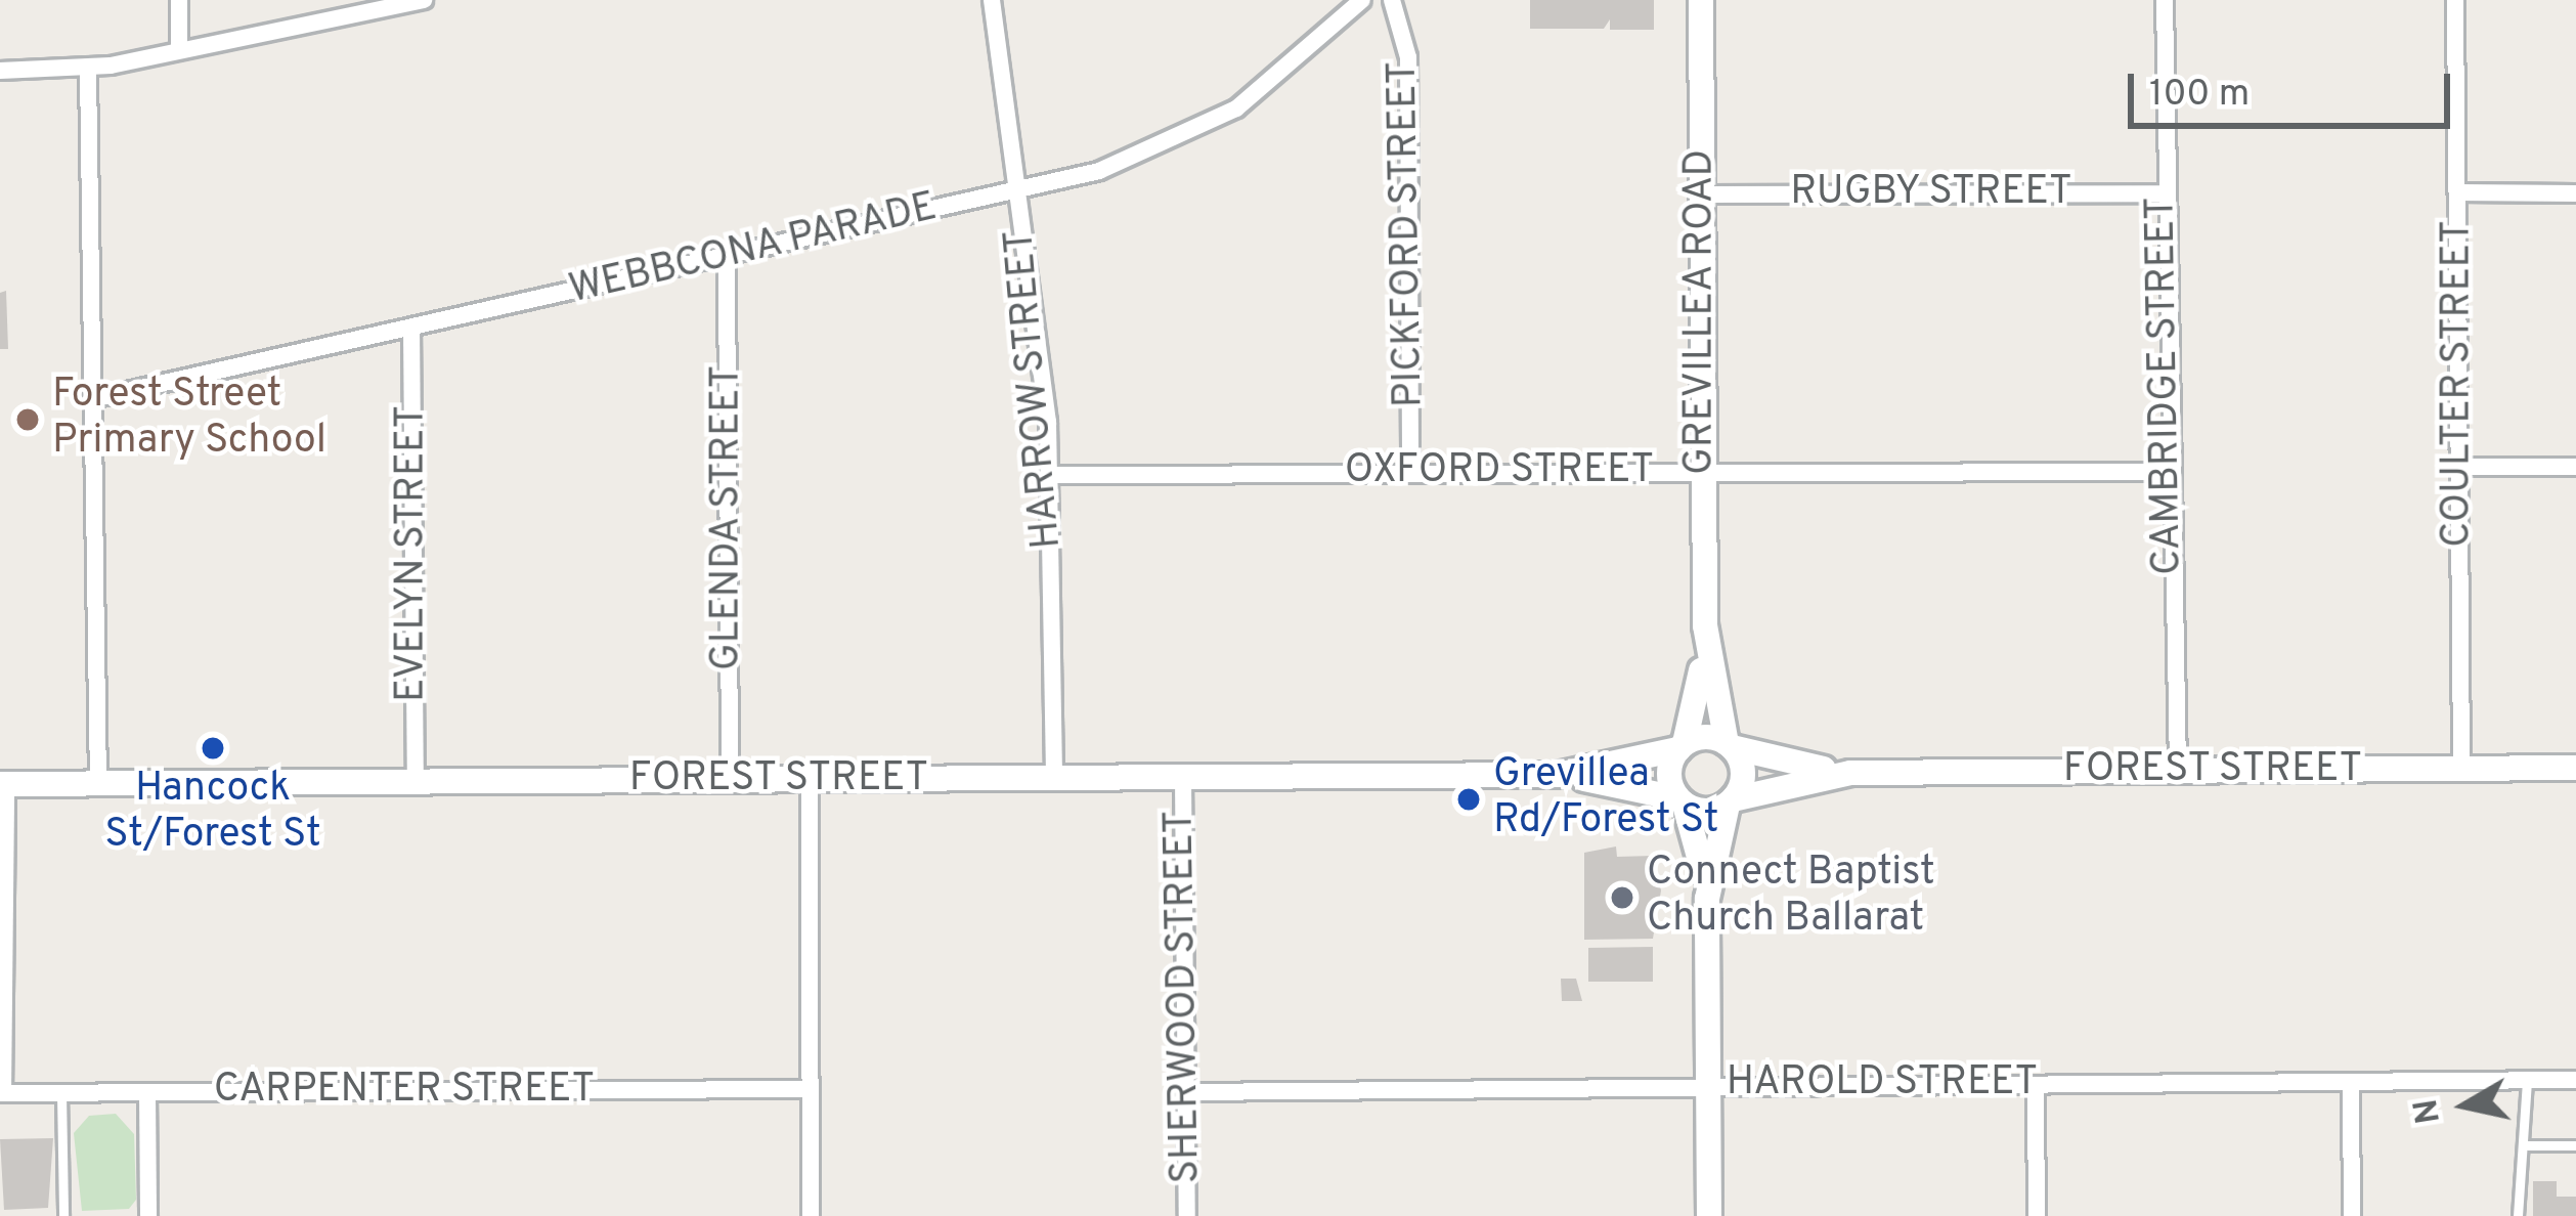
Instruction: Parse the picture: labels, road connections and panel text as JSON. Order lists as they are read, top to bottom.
{
  "streets": {
    "street": [
      "RUGBY STREET",
      "PICKFORD STREET",
      "WEBBCONA PARADE",
      "GREVILLEA ROAD",
      "COULTER STREET",
      "CAMBRIDGE STREET",
      "HARROW STREET",
      "OXFORD STREET",
      "GLENDA STREET",
      "EVELYN STREET",
      "FOREST STREET",
      "SHERWOOD STREET",
      "HAROLD STREET",
      "CARPENTER STREET"
    ]
  },
  "crossings": [
    ["RUGBY STREET", "GREVILLEA ROAD"],
    ["RUGBY STREET", "CAMBRIDGE STREET"],
    ["PICKFORD STREET", "OXFORD STREET"],
    ["WEBBCONA PARADE", "HARROW STREET"],
    ["WEBBCONA PARADE", "GLENDA STREET"],
    ["WEBBCONA PARADE", "EVELYN STREET"],
    ["GREVILLEA ROAD", "OXFORD STREET"],
    ["GREVILLEA ROAD", "FOREST STREET"],
    ["GREVILLEA ROAD", "HAROLD STREET"],
    ["COULTER STREET", "FOREST STREET"],
    ["CAMBRIDGE STREET", "OXFORD STREET"],
    ["CAMBRIDGE STREET", "FOREST STREET"],
    ["HARROW STREET", "OXFORD STREET"],
    ["HARROW STREET", "FOREST STREET"],
    ["GLENDA STREET", "FOREST STREET"],
    ["EVELYN STREET", "FOREST STREET"],
    ["FOREST STREET", "SHERWOOD STREET"],
    ["SHERWOOD STREET", "HAROLD STREET"]
  ],
  "places": [
    "Forest Street Primary School",
    "Hancock St/Forest St",
    "Grevillea Rd/Forest St",
    "Connect Baptist Church Ballarat"
  ],
  "scale_bar": "100 m",
  "north": "left"
}
